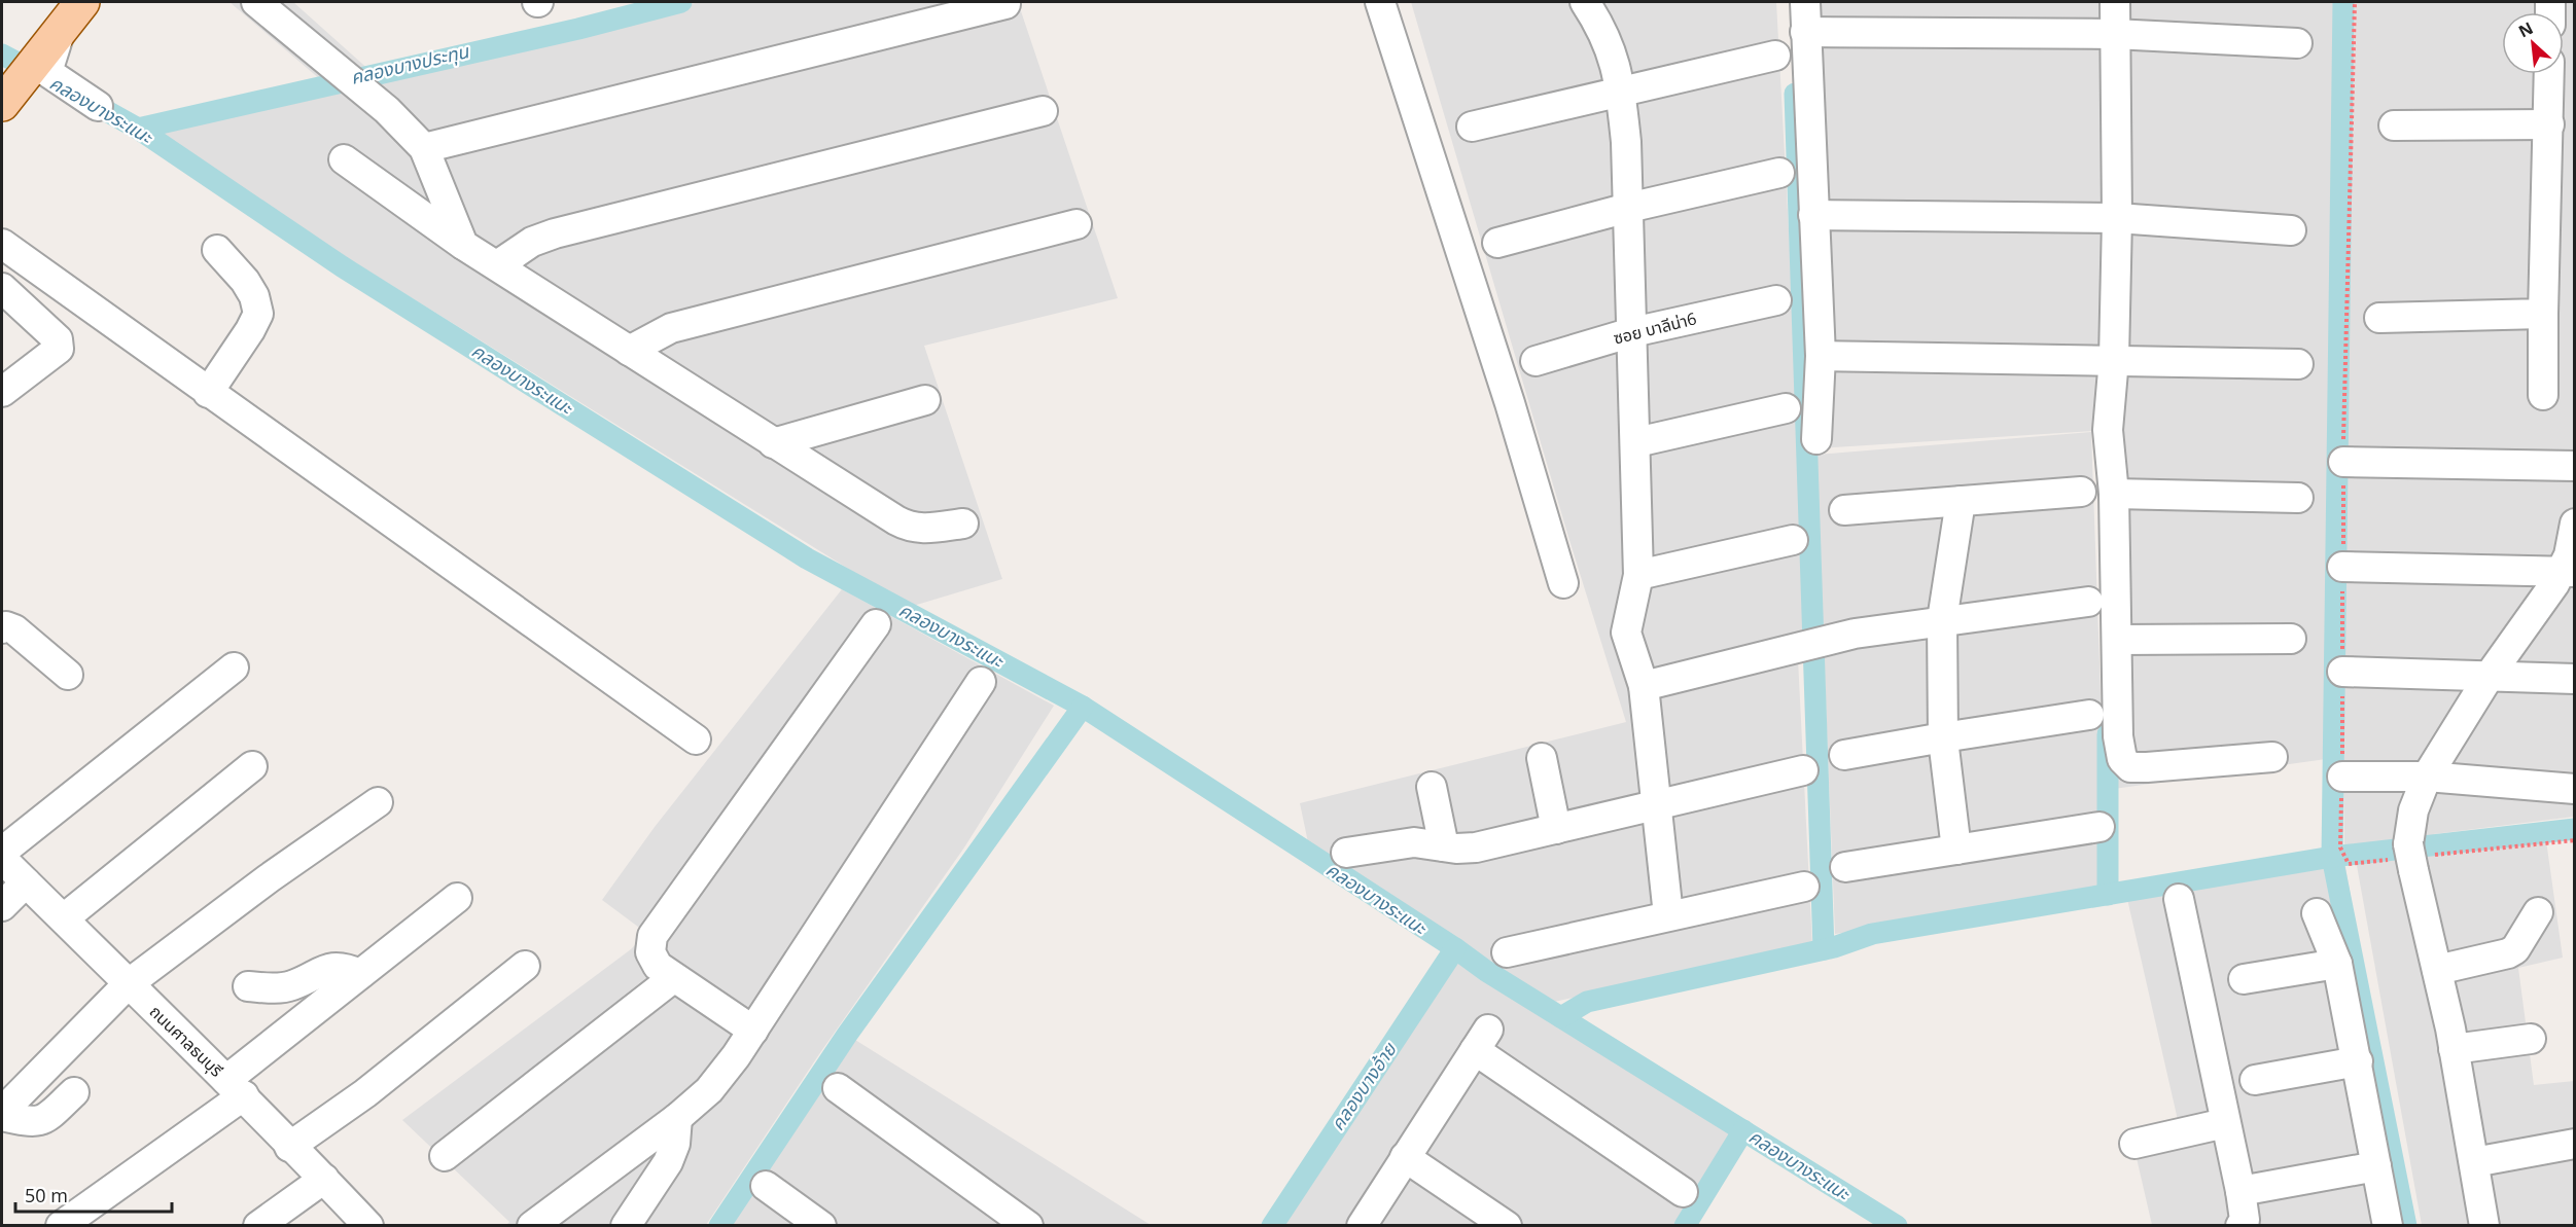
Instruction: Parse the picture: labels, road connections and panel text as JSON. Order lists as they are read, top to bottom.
{
  "streets": {
    "street": ["ซอย บาลีน่า6", "ถนนศาลธนบุรี"]
  },
  "water": ["คลองบางประทุน", "คลองบางระแนะ", "คลองบางอ้าย"],
  "scale_bar": "50 m",
  "north": "top left"
}
